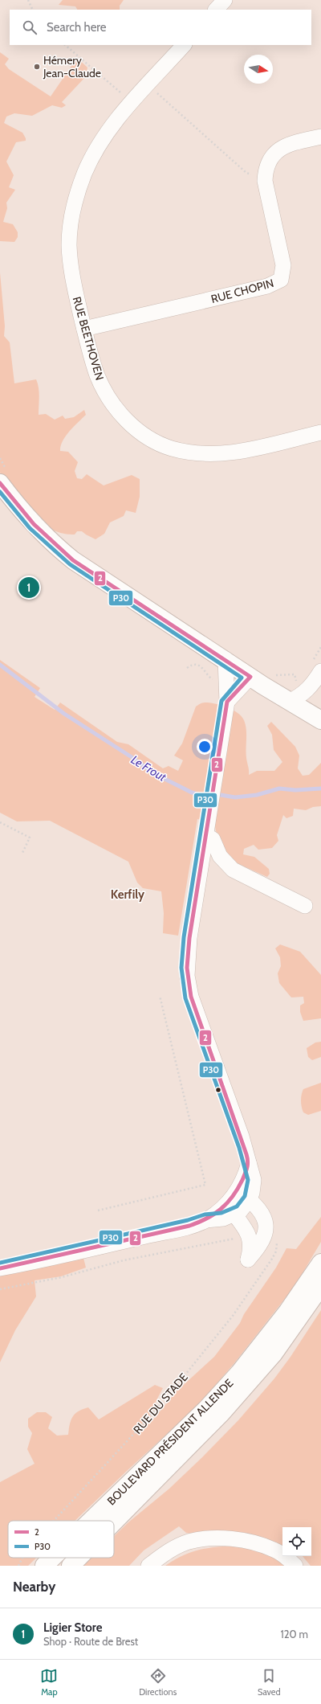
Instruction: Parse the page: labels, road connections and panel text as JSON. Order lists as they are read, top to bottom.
{
  "streets": {
    "main road": ["BOULEVARD PRÉSIDENT ALLENDE"],
    "street": ["RUE CHOPIN", "RUE BEETHOVEN"],
    "path": ["RUE DU STADE"]
  },
  "crossings": [
    ["RUE CHOPIN", "RUE BEETHOVEN"]
  ],
  "districts": ["Kerfily"],
  "water": ["Le Frout"],
  "places": ["Hémery Jean-Claude"],
  "lines": ["transit line 2", "transit line P30"],
  "legend": ["2", "P30"],
  "north": "right",
  "page": {
    "search": "Search here",
    "pins": "1",
    "heading": "Nearby",
    "list": [
      {
        "mark": "1",
        "name": "Ligier Store",
        "note": "Shop · Route de Brest",
        "value": "120 m"
      }
    ],
    "nav": ["Map", "Directions", "Saved"]
  }
}
